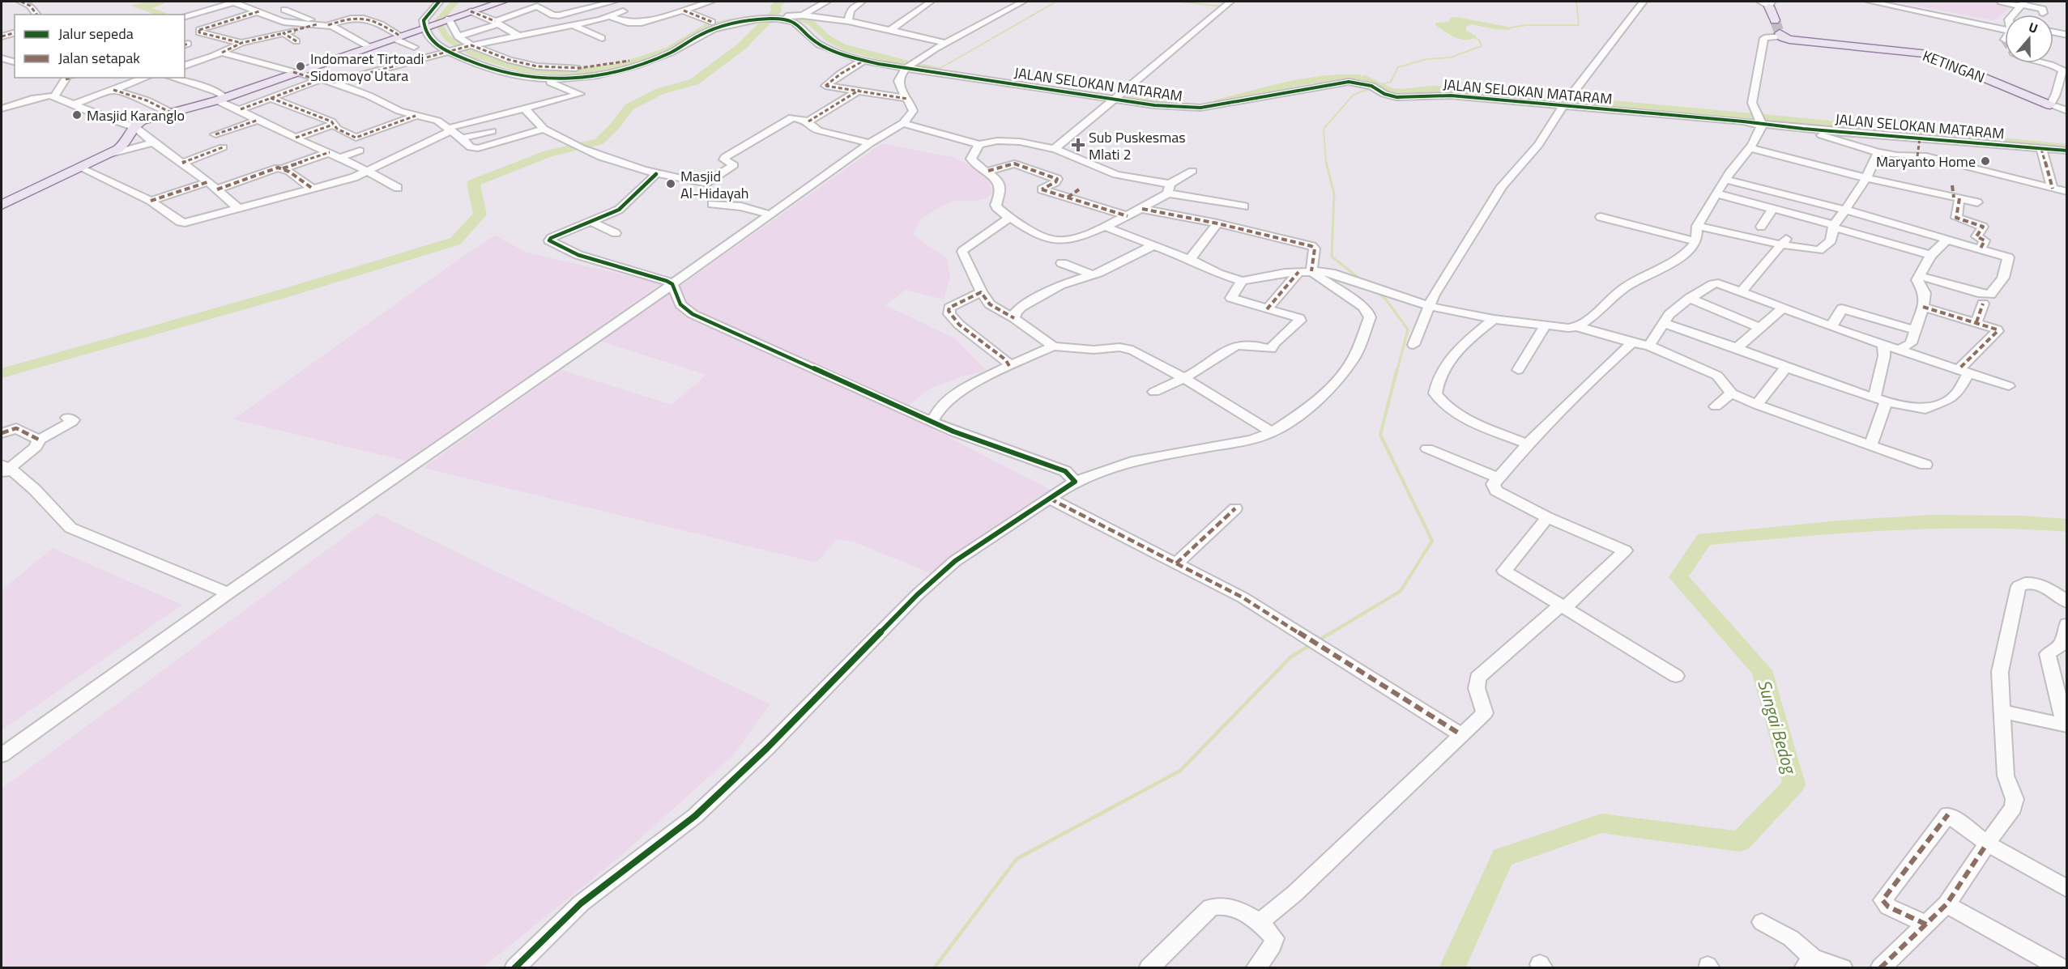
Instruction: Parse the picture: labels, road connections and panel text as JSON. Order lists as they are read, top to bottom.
{
  "streets": {
    "main road": ["KETINGAN"],
    "street": ["JALAN SELOKAN MATARAM"]
  },
  "water": ["Sungai Bedog"],
  "places": {
    "other": [
      "Indomaret Tirtoadi Sidomoyo Utara",
      "Masjid Karanglo",
      "Maryanto Home",
      "Masjid Al-Hidayah"
    ],
    "health": ["Sub Puskesmas Mlati 2"]
  },
  "legend": ["Jalur sepeda", "Jalan setapak"],
  "north": "top"
}
